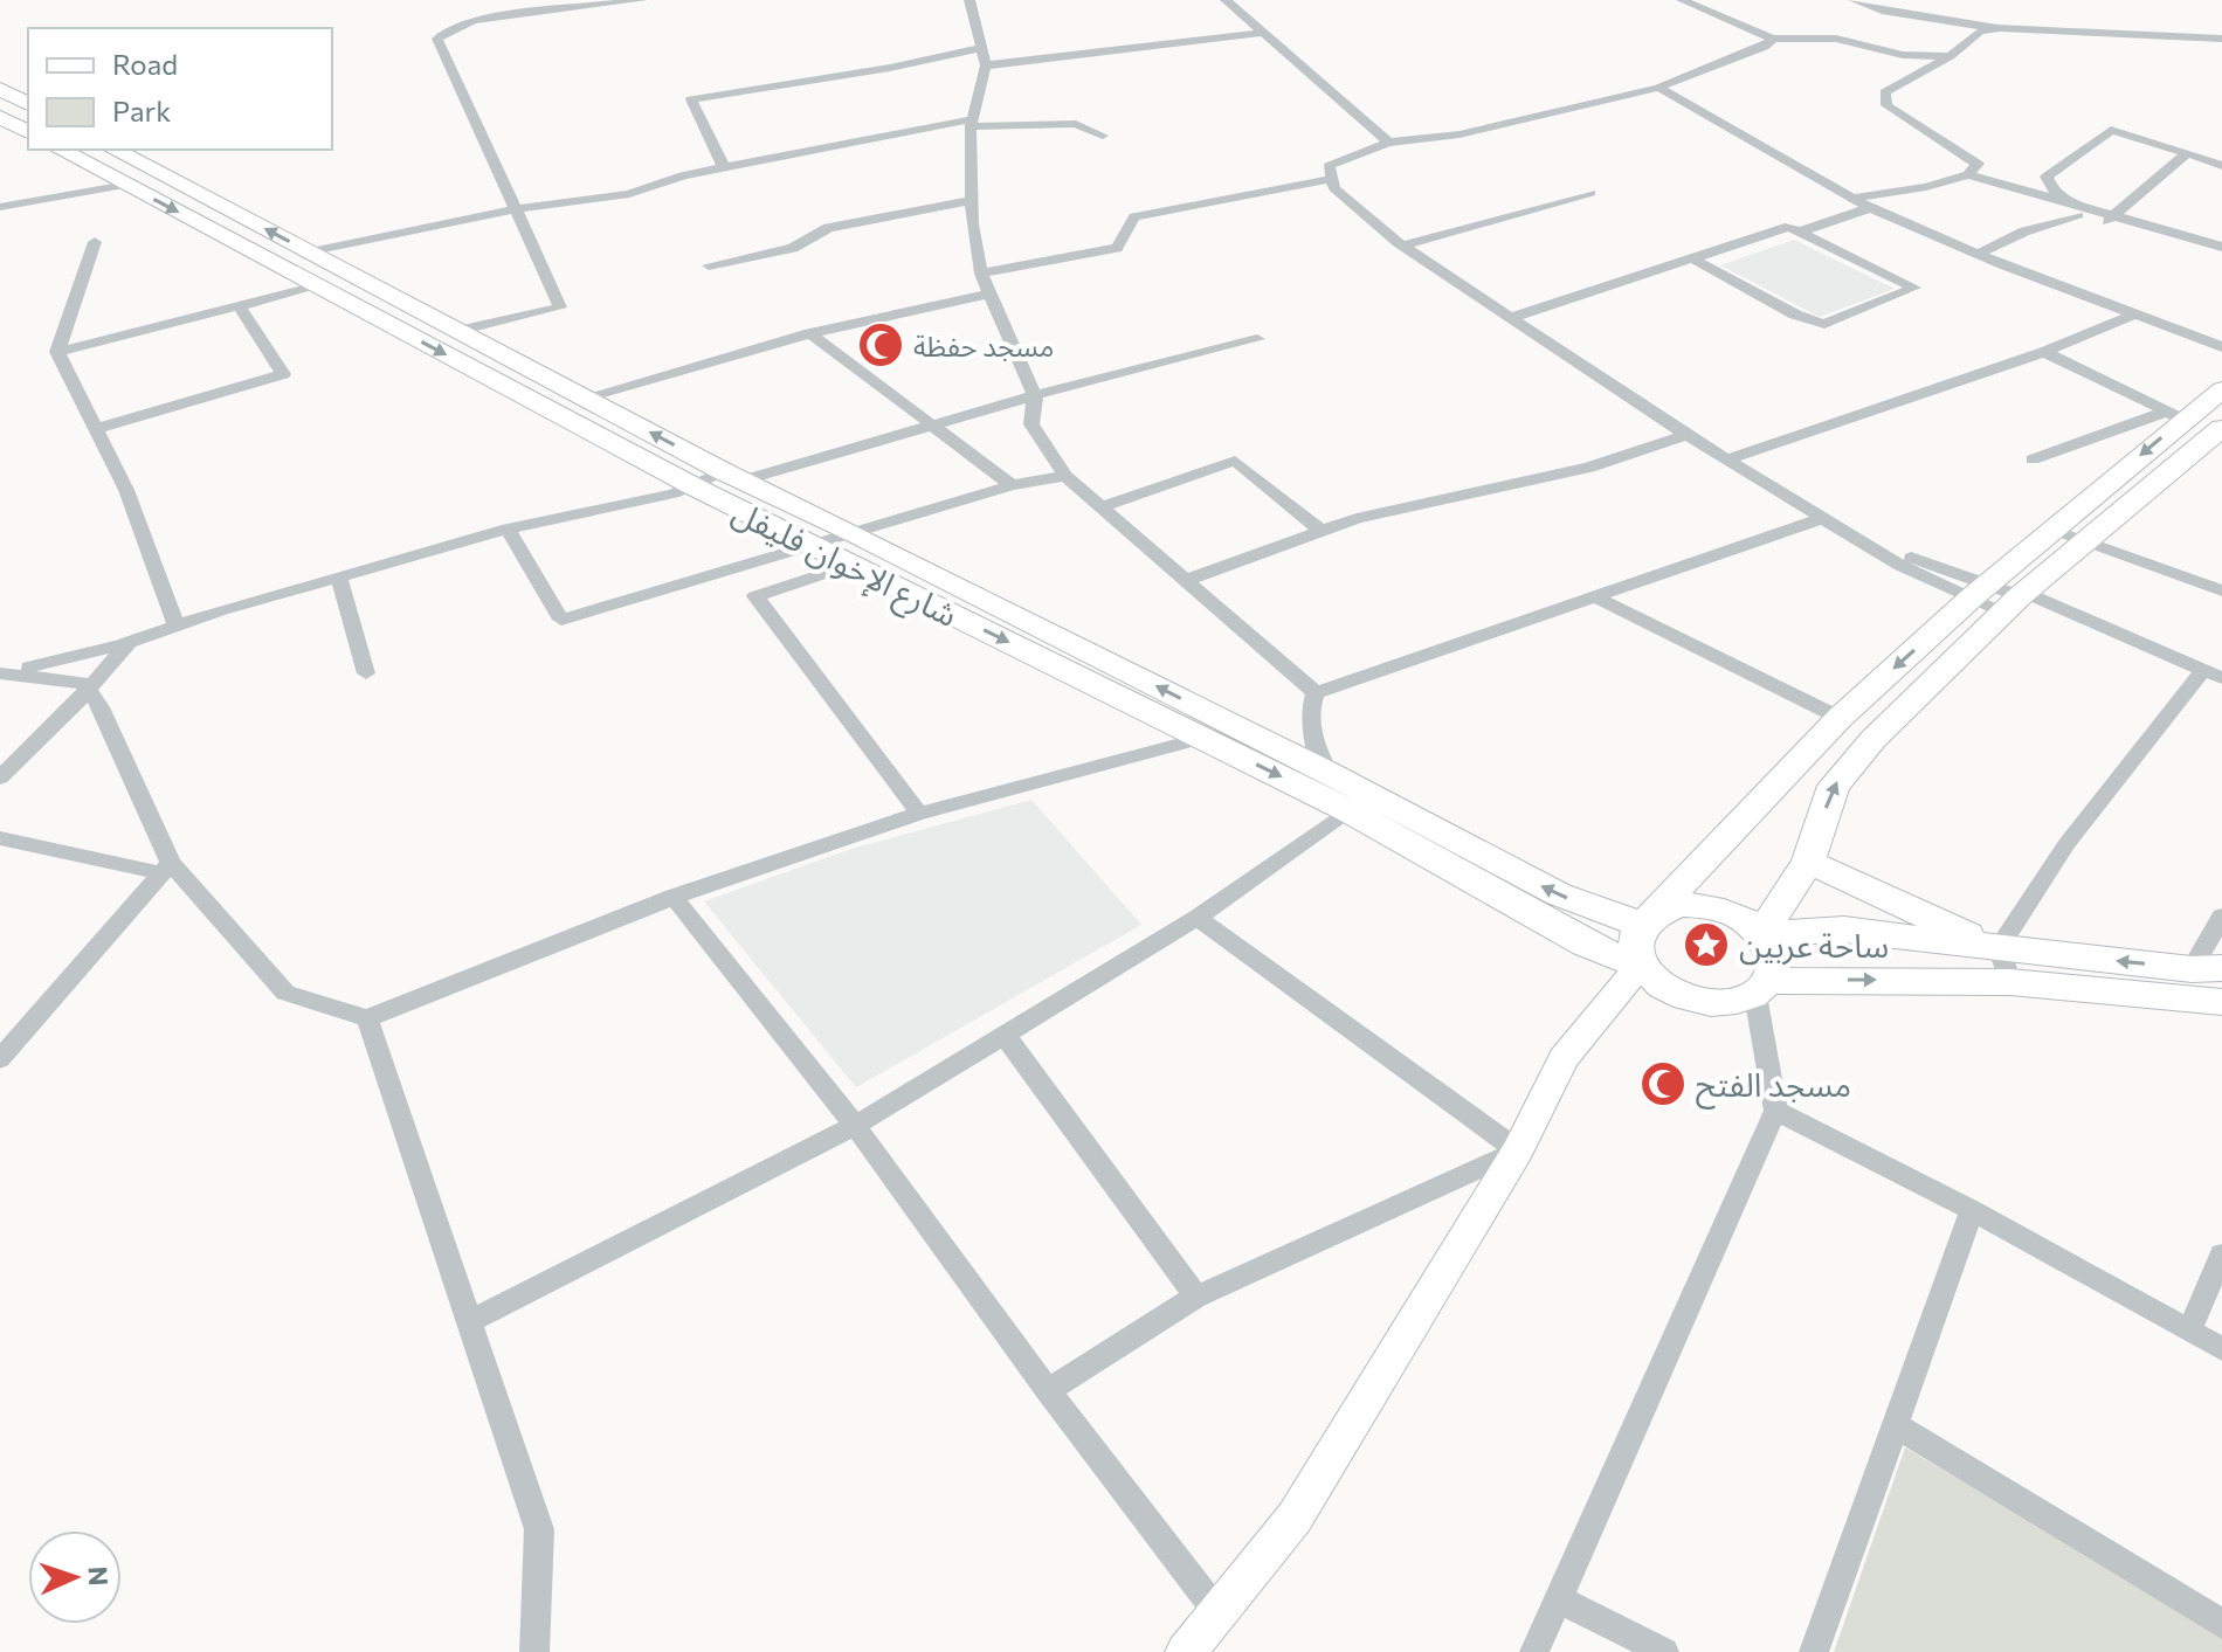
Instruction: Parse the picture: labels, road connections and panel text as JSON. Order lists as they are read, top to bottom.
{
  "streets": {
    "main road": ["شارع الإخوان فليفل"]
  },
  "places": {
    "mosque": ["مسجد حفظة", "مسجد الفتح"],
    "place": ["ساحة عربين"]
  },
  "legend": ["Road", "Park"],
  "north": "right"
}
